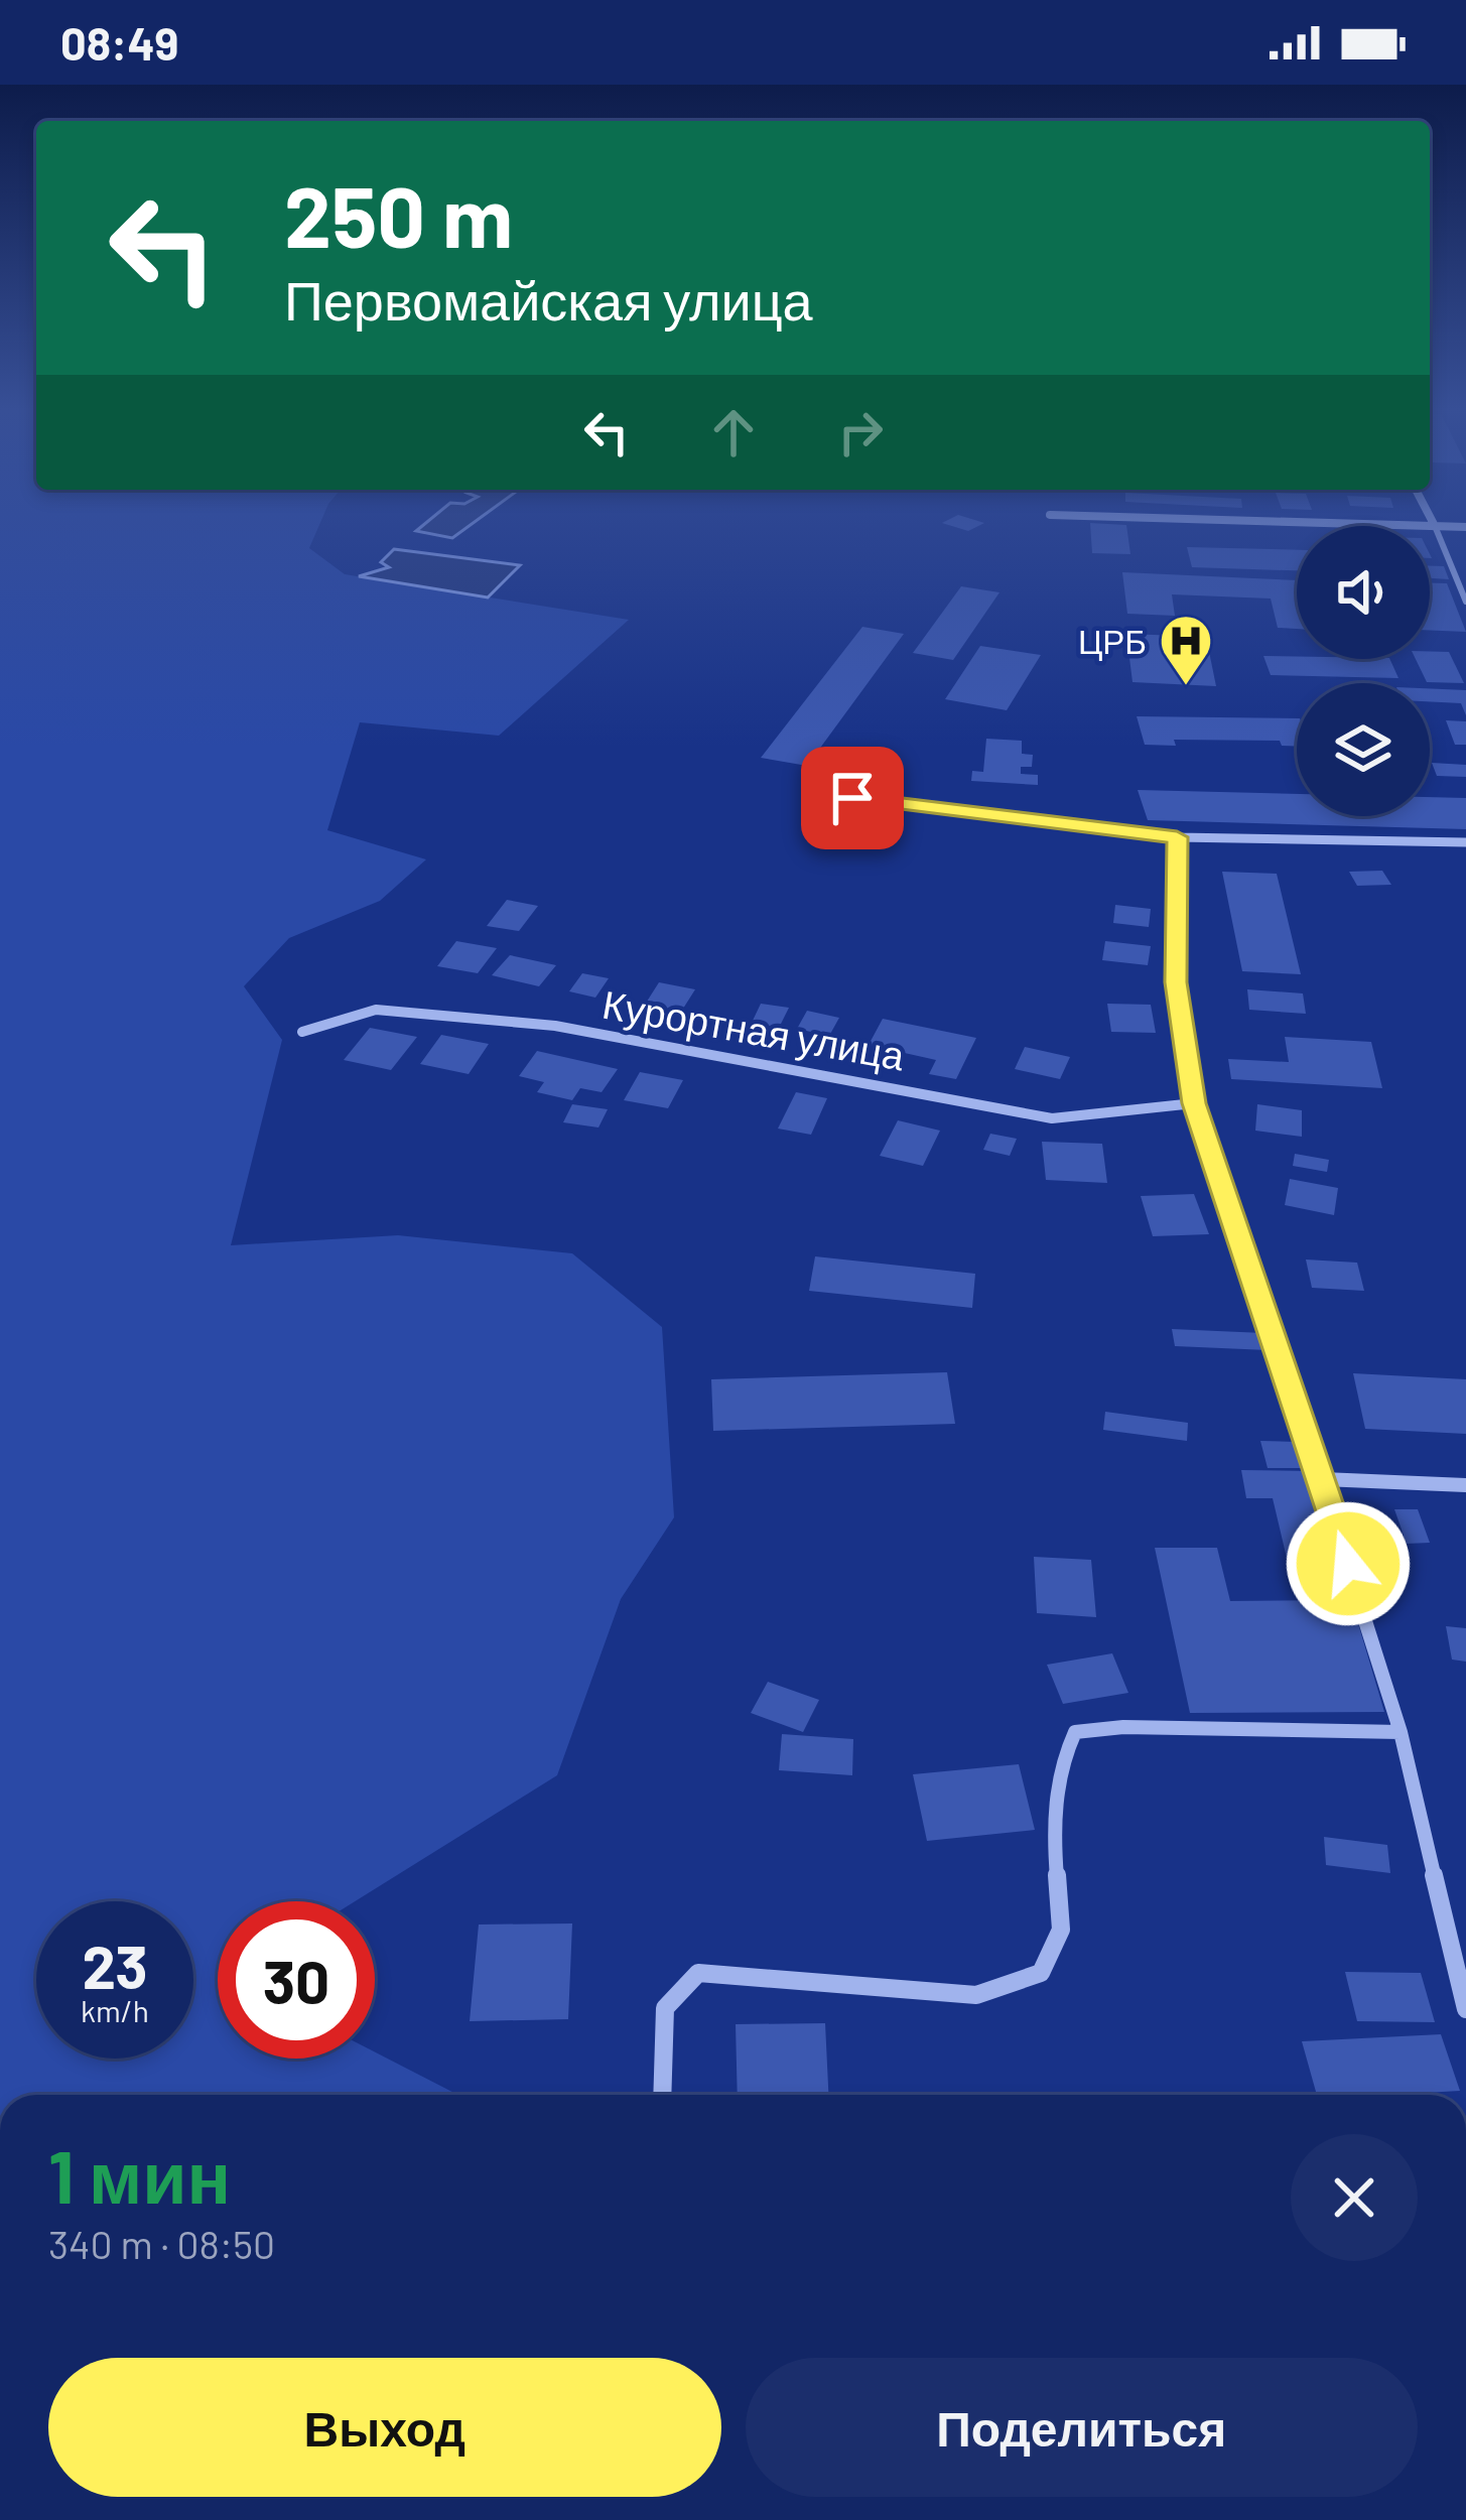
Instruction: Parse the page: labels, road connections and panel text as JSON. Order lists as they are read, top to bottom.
{
  "streets": {
    "street": ["Курортная улица"]
  },
  "places": {
    "hospital": ["ЦРБ"]
  },
  "page": {
    "status": "08:49",
    "turn": ["250 m", "Первомайская улица"],
    "speed": "23 km/h",
    "limit": "30",
    "heading": ["1 мин", "340 m · 08:50"],
    "buttons": ["Выход", "Поделиться"]
  }
}
